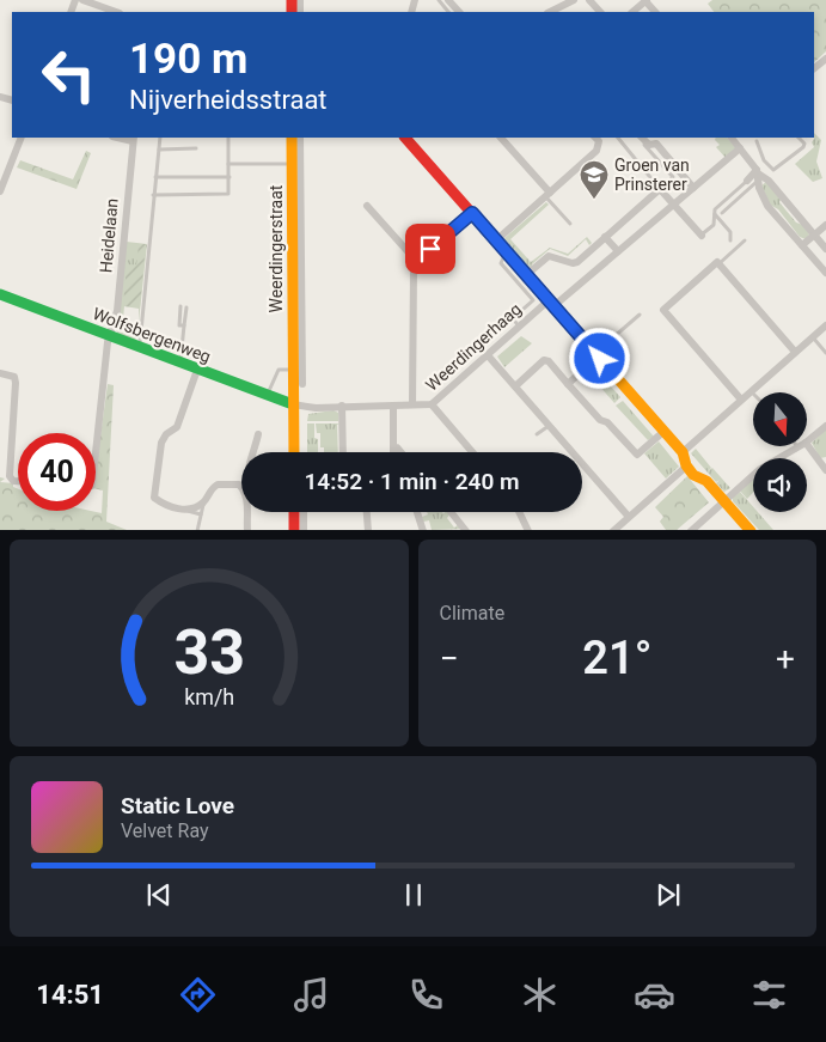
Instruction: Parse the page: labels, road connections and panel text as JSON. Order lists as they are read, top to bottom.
{
  "streets": {
    "street": [
      "Heidelaan",
      "Weerdingerstraat",
      "Wolfsbergenweg",
      "Weerdingerhaag"
    ]
  },
  "crossings": [
    ["Heidelaan", "Wolfsbergenweg"],
    ["Weerdingerstraat", "Wolfsbergenweg"],
    ["Weerdingerstraat", "Weerdingerhaag"],
    ["Wolfsbergenweg", "Weerdingerhaag"]
  ],
  "places": {
    "school or university": ["Groen van Prinsterer"]
  },
  "north": "bottom",
  "page": {
    "turn": ["190 m", "Nijverheidsstraat"],
    "limit": "40",
    "trip": "14:52 · 1 min · 240 m",
    "tile": "Climate",
    "heat": ["−", "21°", "+"],
    "song": ["Static Love", "Velvet Ray"],
    "tabs": "14:51",
    "gauge": ["33", "km/h"]
  }
}
